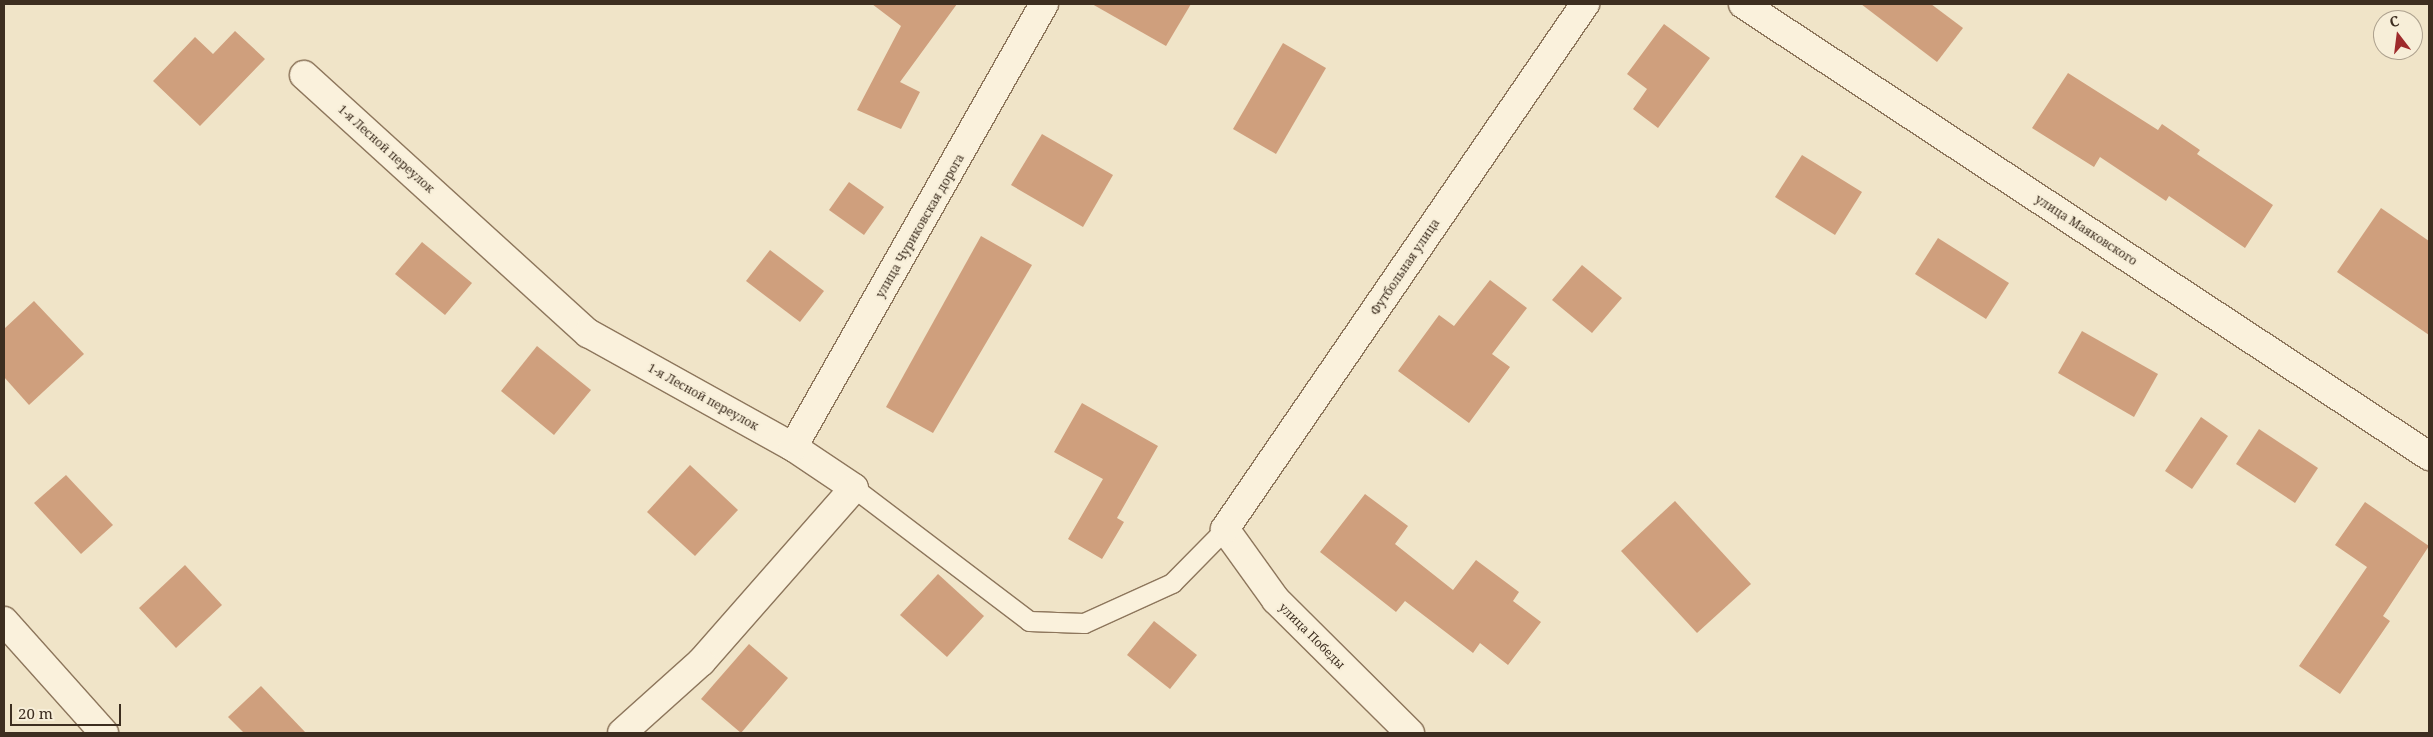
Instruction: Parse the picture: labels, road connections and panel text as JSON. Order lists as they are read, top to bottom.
{
  "streets": {
    "street": [
      "1-я Лесной переулок",
      "улица Чуриковская дорога",
      "улица Маяковского",
      "Футбольная улица",
      "улица Победы"
    ]
  },
  "crossings": [
    ["1-я Лесной переулок", "улица Чуриковская дорога"],
    ["Футбольная улица", "улица Победы"]
  ],
  "scale_bar": "20 m",
  "north": "top"
}
